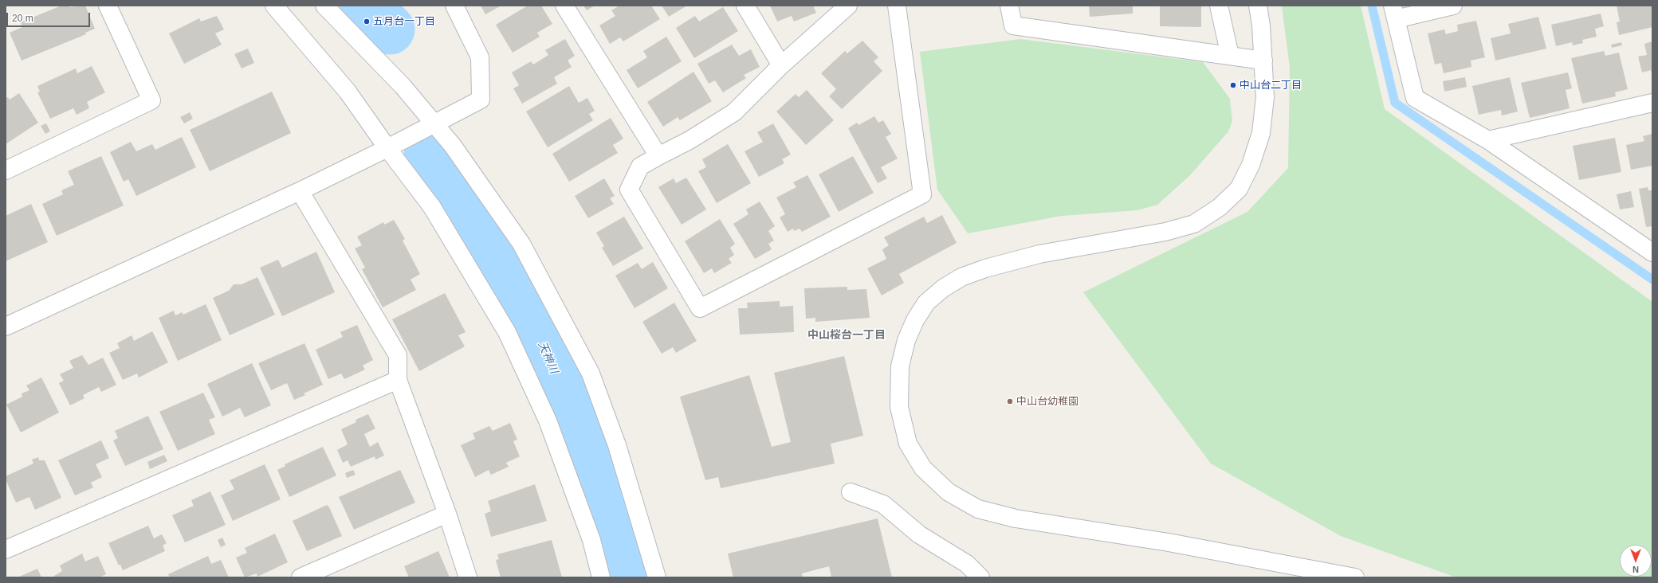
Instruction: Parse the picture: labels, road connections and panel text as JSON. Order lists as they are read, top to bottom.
{
  "districts": ["中山桜台一丁目"],
  "water": ["天神川"],
  "places": ["五月台一丁目", "中山台二丁目", "中山台幼稚園"],
  "scale_bar": "20 m",
  "north": "bottom"
}
